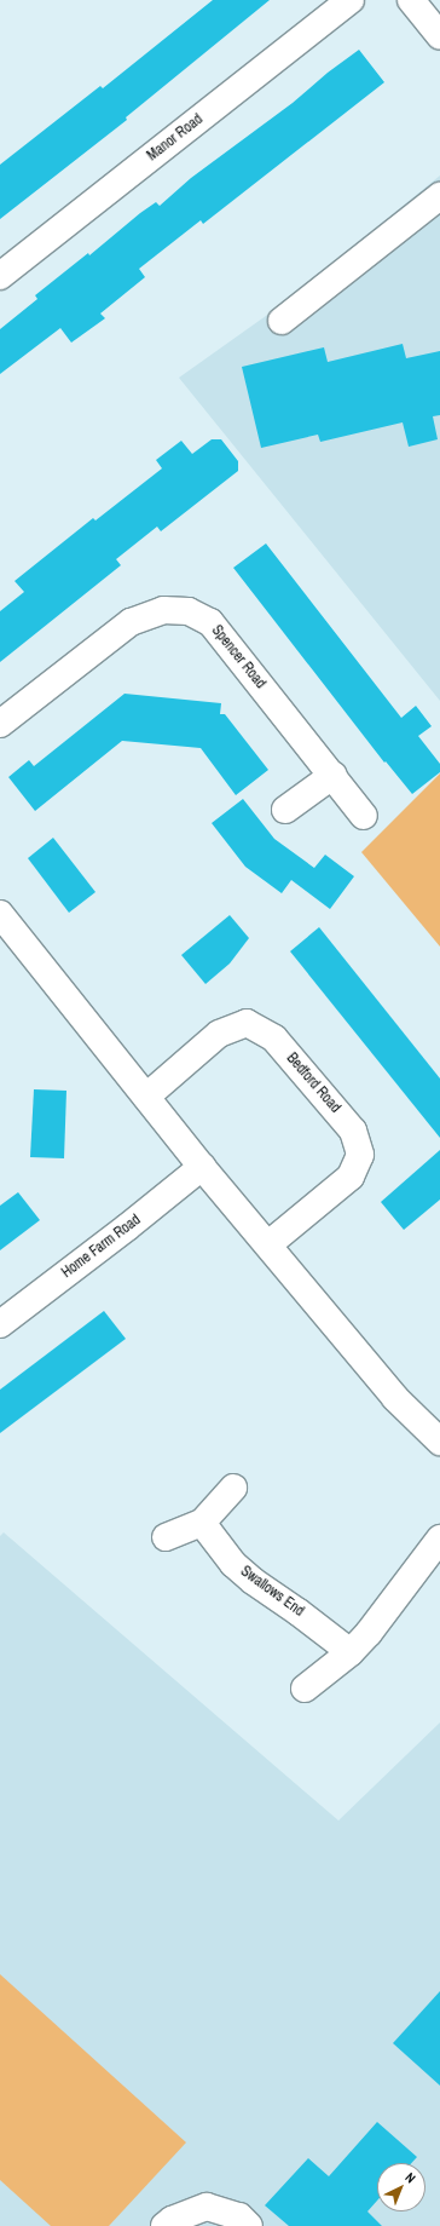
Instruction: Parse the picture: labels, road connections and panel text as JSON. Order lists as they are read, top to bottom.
{
  "streets": {
    "street": [
      "Manor Road",
      "Spencer Road",
      "Bedford Road",
      "Home Farm Road",
      "Swallows End"
    ]
  },
  "north": "top right"
}
